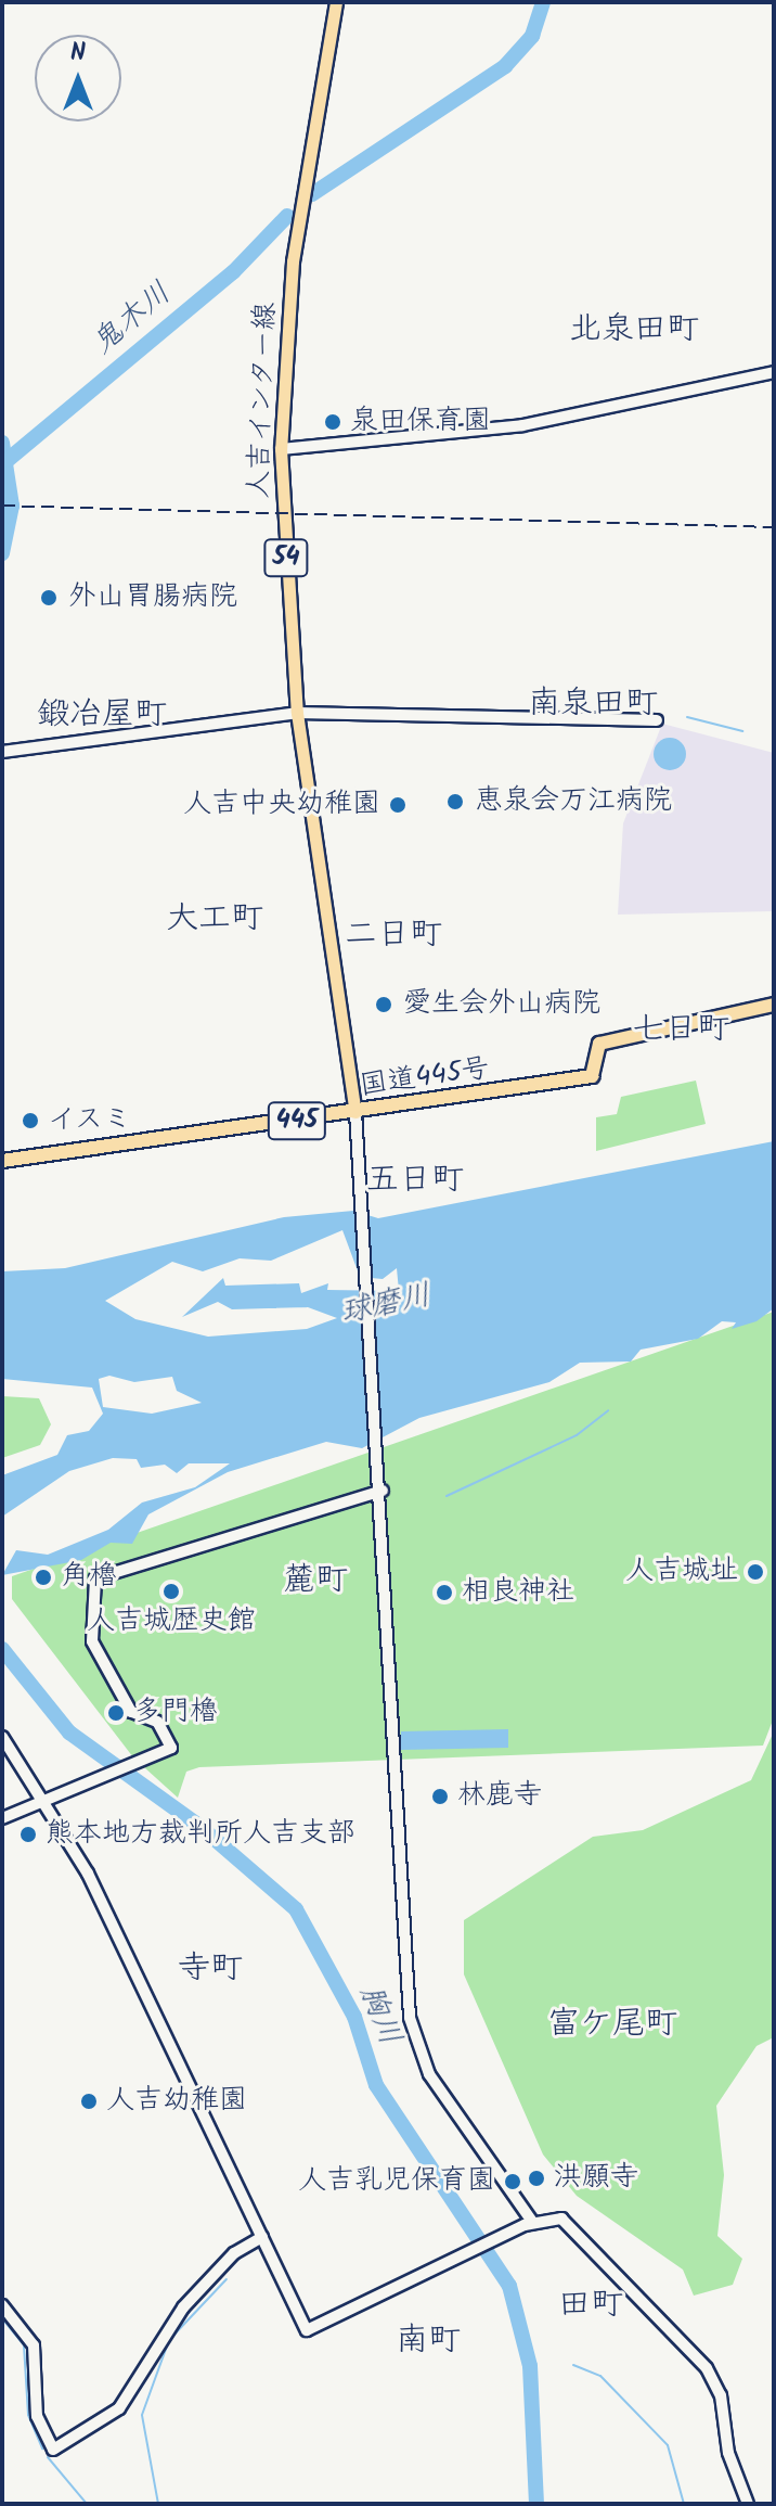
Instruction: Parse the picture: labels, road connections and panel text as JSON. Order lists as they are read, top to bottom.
{
  "streets": {
    "highway": ["国道445号", "445"],
    "main road": ["人吉インター線", "54"]
  },
  "crossings": [
    ["人吉インター線", "国道445号"]
  ],
  "districts": [
    "北泉田町",
    "南泉田町",
    "鍛冶屋町",
    "大工町",
    "二日町",
    "七日町",
    "五日町",
    "麓町",
    "寺町",
    "富ケ尾町",
    "田町",
    "南町"
  ],
  "water": ["鬼木川", "球磨川", "胸川"],
  "places": [
    "泉田保育園",
    "外山胃腸病院",
    "恵泉会万江病院",
    "人吉中央幼稚園",
    "愛生会外山病院",
    "イスミ",
    "人吉城址",
    "角櫓",
    "人吉城歴史館",
    "相良神社",
    "多門櫓",
    "林鹿寺",
    "熊本地方裁判所人吉支部",
    "人吉幼稚園",
    "洪願寺",
    "人吉乳児保育園"
  ],
  "north": "top"
}
